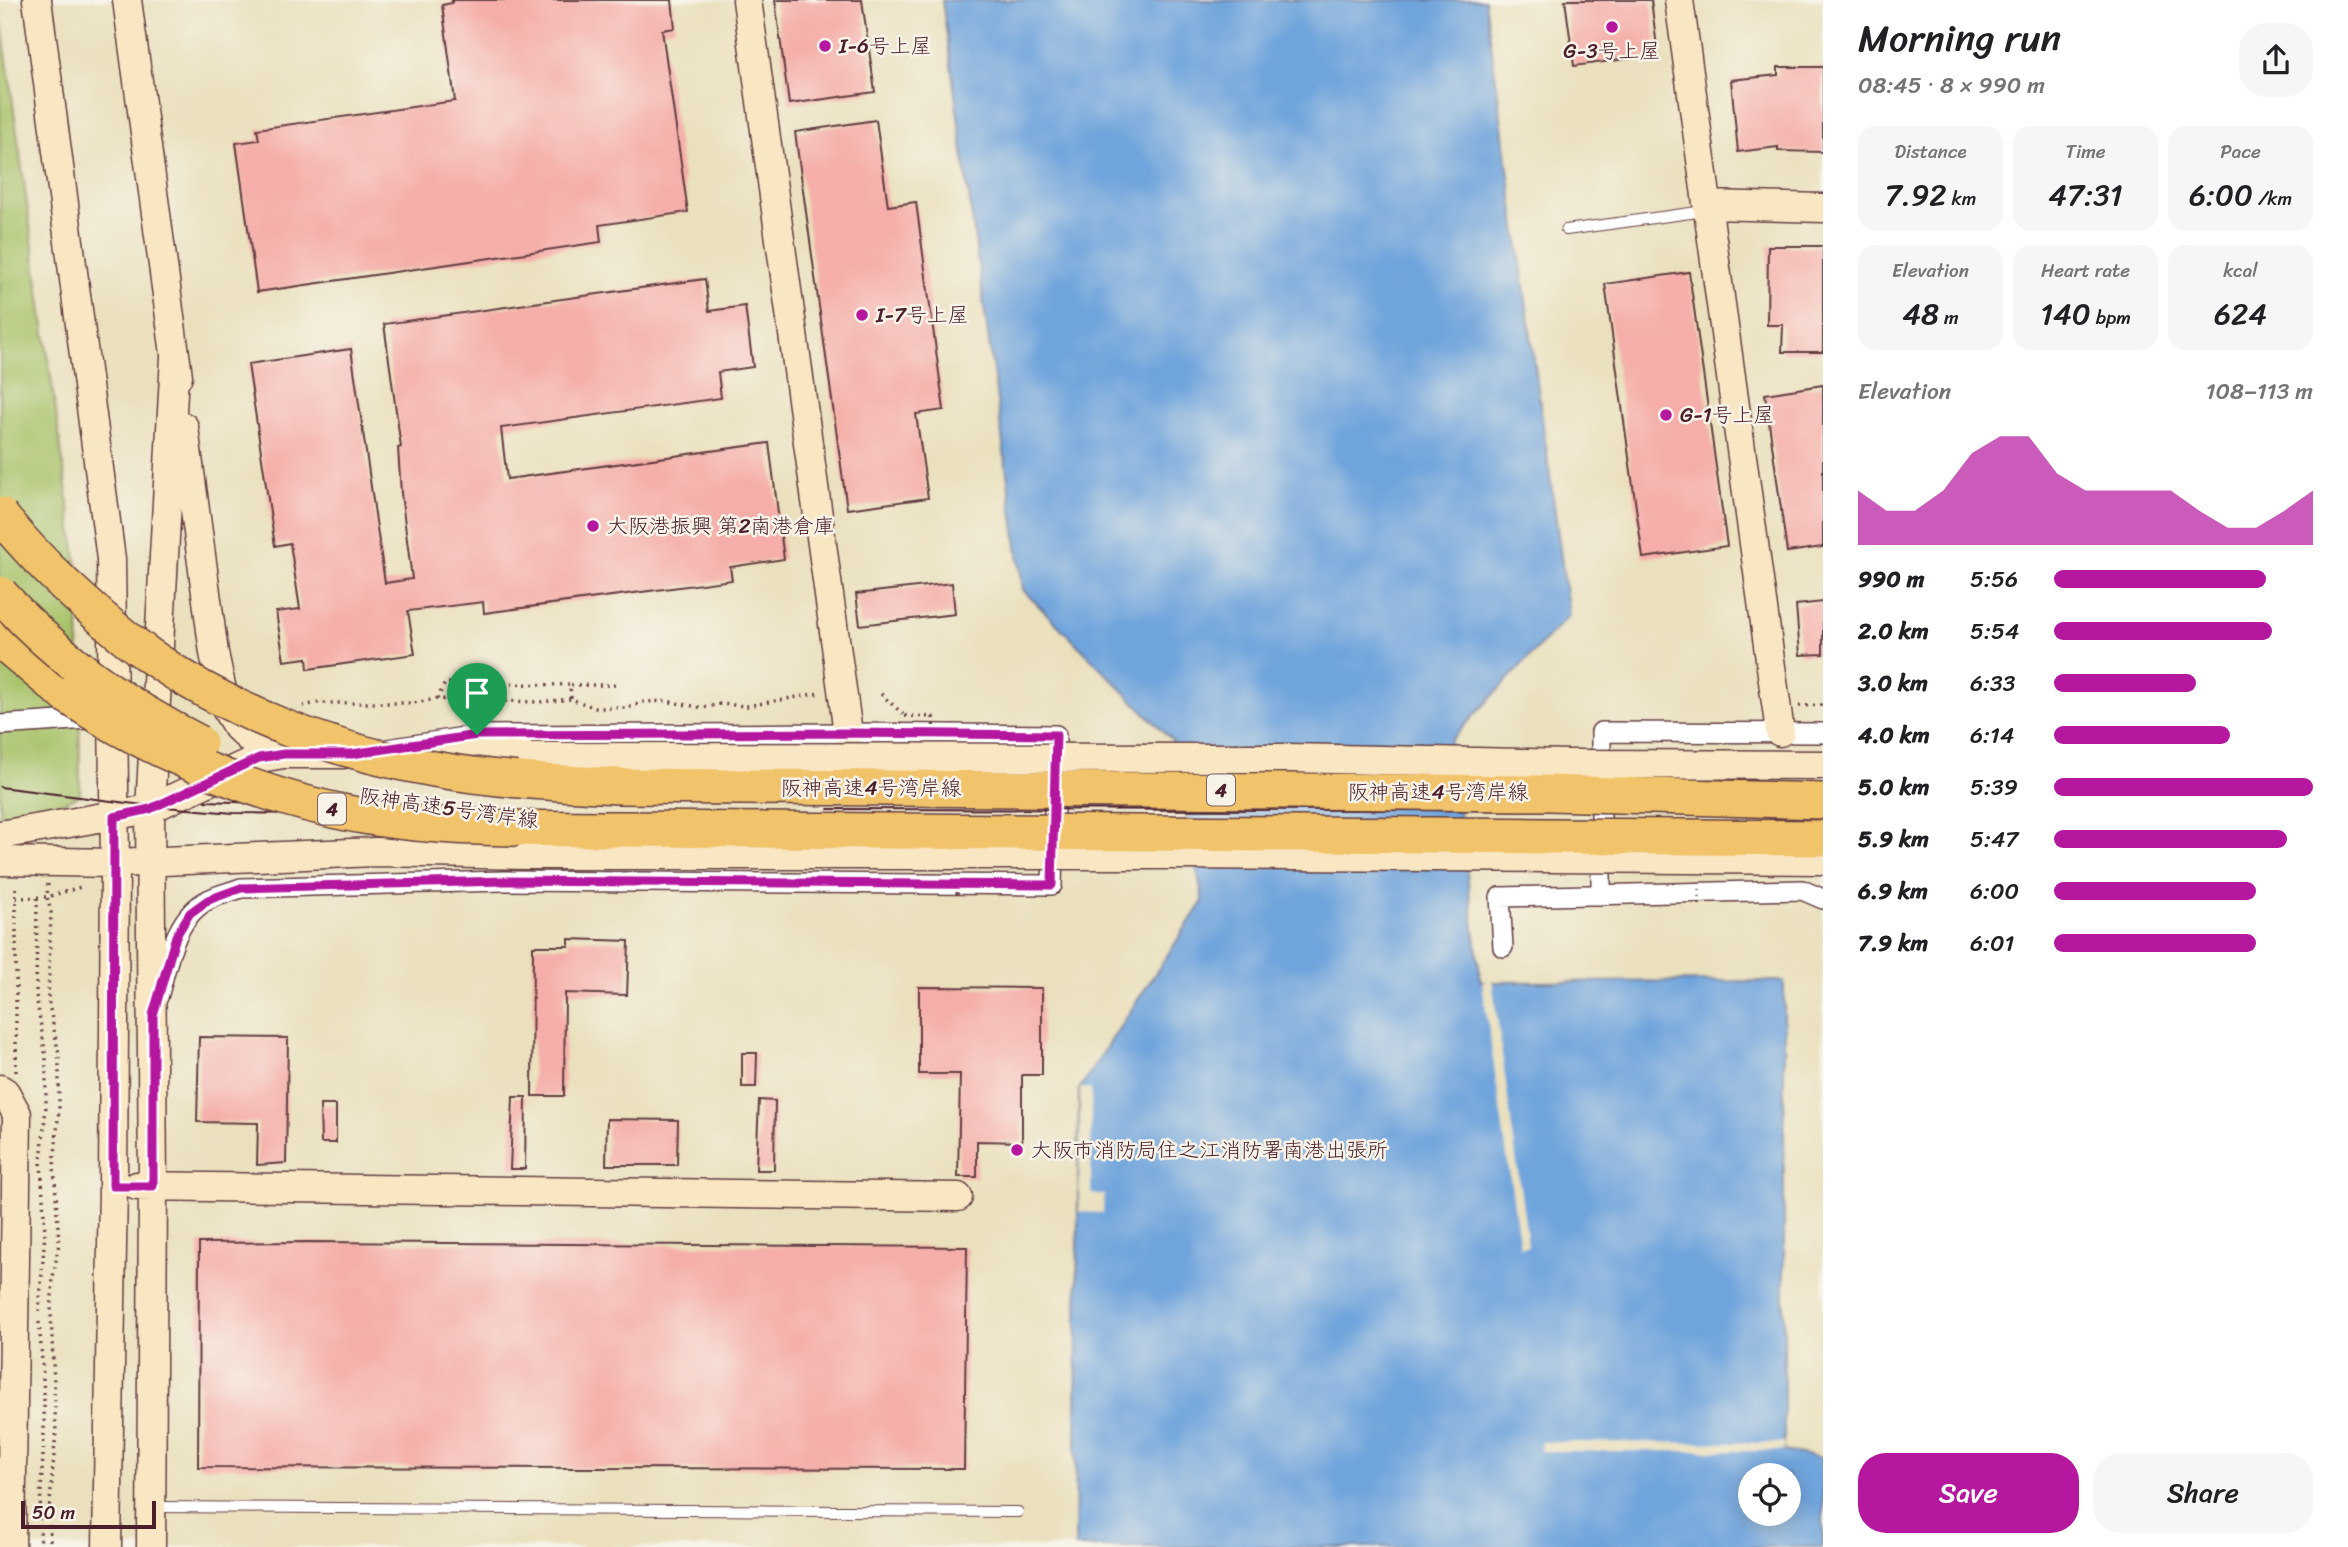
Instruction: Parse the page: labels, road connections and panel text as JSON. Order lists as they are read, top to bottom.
{
  "streets": {
    "highway": ["阪神高速4号湾岸線", "4", "阪神高速5号湾岸線"]
  },
  "crossings": [
    ["阪神高速4号湾岸線", "阪神高速5号湾岸線"]
  ],
  "places": [
    "G-3号上屋",
    "I-6号上屋",
    "I-7号上屋",
    "G-1号上屋",
    "大阪港振興 第2南港倉庫",
    "大阪市消防局住之江消防署南港出張所"
  ],
  "scale_bar": "50 m",
  "page": {
    "heading": ["Morning run", "08:45 · 8 × 990 m"],
    "stats": [
      ["Distance", "7.92 km"],
      ["Time", "47:31"],
      ["Pace", "6:00 /km"],
      ["Elevation", "48 m"],
      ["Heart rate", "140 bpm"],
      ["kcal", "624"]
    ],
    "chart": ["Elevation", "108–113 m"],
    "list": [
      {
        "name": "990 m",
        "note": "5:56"
      },
      {
        "name": "2.0 km",
        "note": "5:54"
      },
      {
        "name": "3.0 km",
        "note": "6:33"
      },
      {
        "name": "4.0 km",
        "note": "6:14"
      },
      {
        "name": "5.0 km",
        "note": "5:39"
      },
      {
        "name": "5.9 km",
        "note": "5:47"
      },
      {
        "name": "6.9 km",
        "note": "6:00"
      },
      {
        "name": "7.9 km",
        "note": "6:01"
      }
    ],
    "buttons": ["Save", "Share"],
    "scale": "50 m"
  }
}
